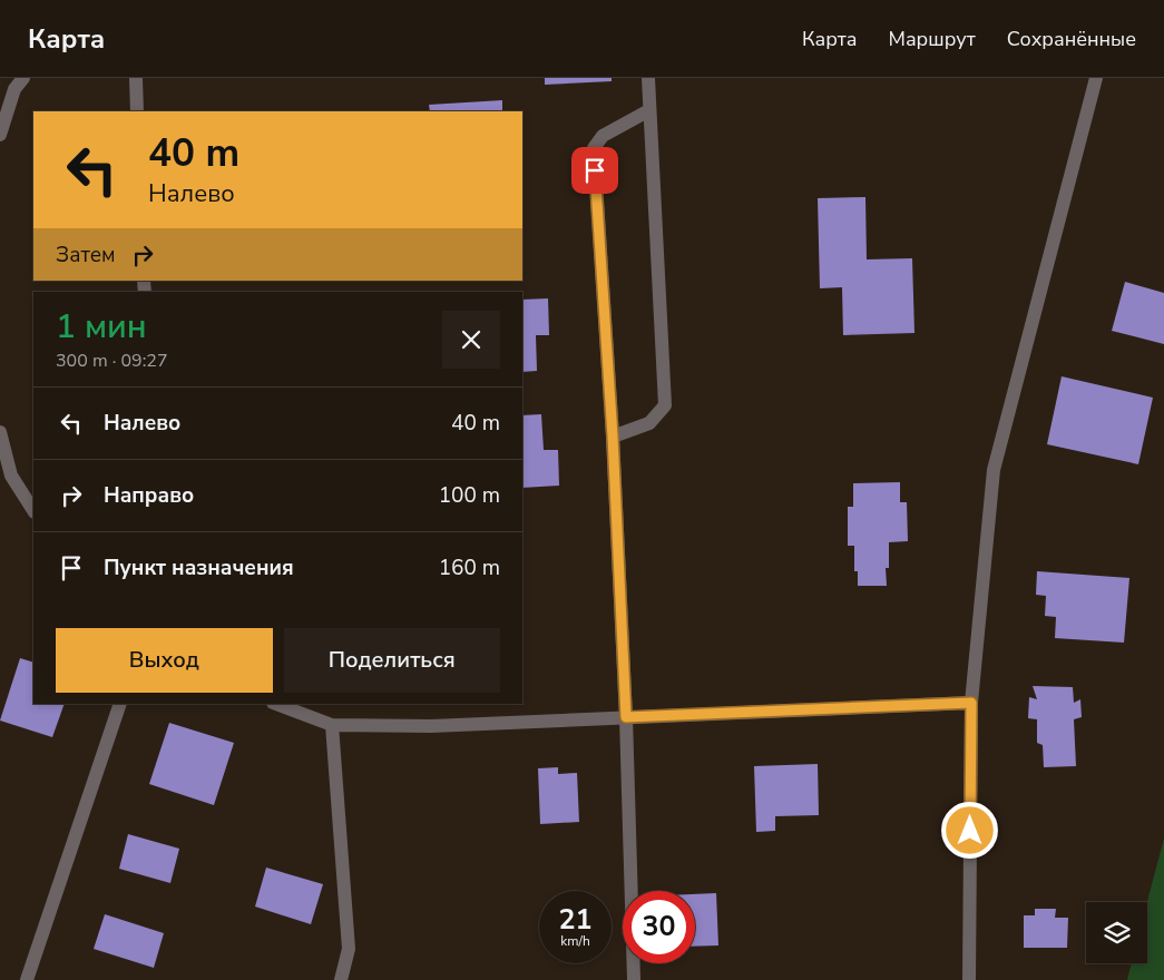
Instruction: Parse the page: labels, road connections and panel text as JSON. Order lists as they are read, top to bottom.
{
  "page": {
    "header": "Карта",
    "nav": ["Карта", "Маршрут", "Сохранённые"],
    "turn": ["40 m", "Налево"],
    "then": "Затем",
    "heading": ["1 мин", "300 m · 09:27"],
    "list": [
      {
        "name": "Налево",
        "value": "40 m"
      },
      {
        "name": "Направо",
        "value": "100 m"
      },
      {
        "name": "Пункт назначения",
        "value": "160 m"
      }
    ],
    "buttons": ["Выход", "Поделиться"],
    "speed": "21 km/h",
    "limit": "30"
  }
}
